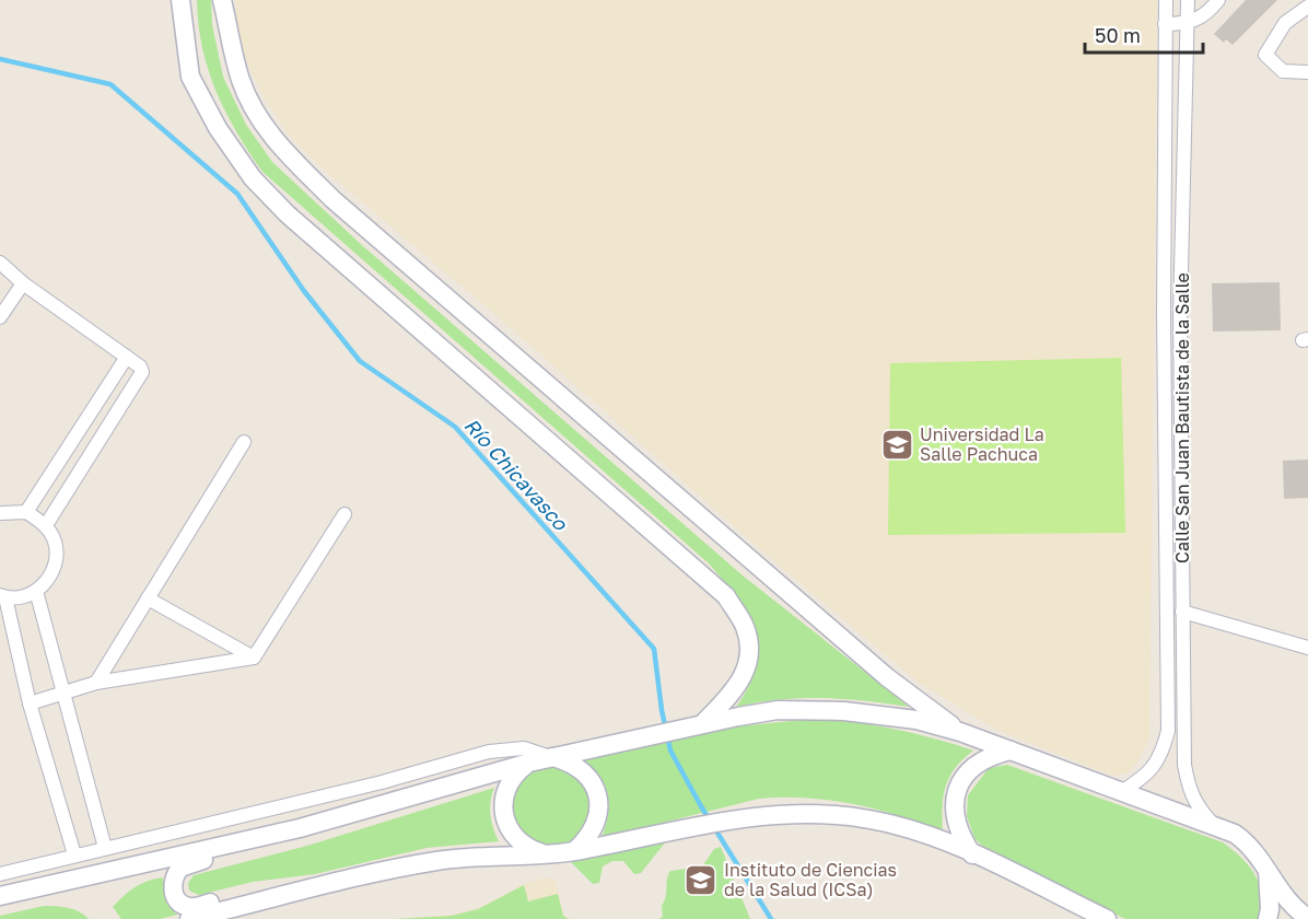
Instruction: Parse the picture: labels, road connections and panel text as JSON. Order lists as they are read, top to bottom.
{
  "streets": {
    "street": ["Calle San Juan Bautista de la Salle"]
  },
  "water": ["Río Chicavasco"],
  "places": {
    "school or university": ["Universidad La Salle Pachuca", "Instituto de Ciencias de la Salud (ICSa)"]
  },
  "scale_bar": "50 m"
}
